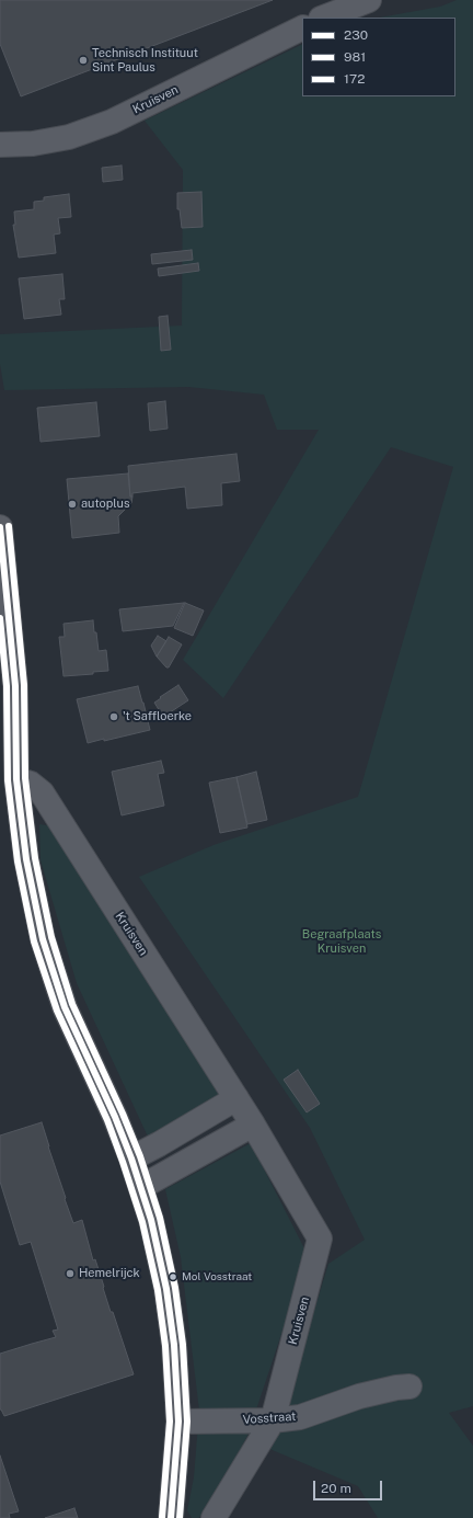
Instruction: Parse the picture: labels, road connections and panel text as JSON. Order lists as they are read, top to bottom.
{
  "streets": {
    "street": ["Kruisven", "Vosstraat"]
  },
  "crossings": [
    ["Kruisven", "Vosstraat"]
  ],
  "parks": ["Begraafplaats Kruisven"],
  "places": [
    "Technisch Instituut Sint Paulus",
    "autoplus",
    "'t Saffloerke",
    "Hemelrijck",
    "Mol Vosstraat"
  ],
  "lines": ["transit line 172", "transit line 230", "transit line 981"],
  "legend": ["230", "981", "172"],
  "scale_bar": "20 m"
}
